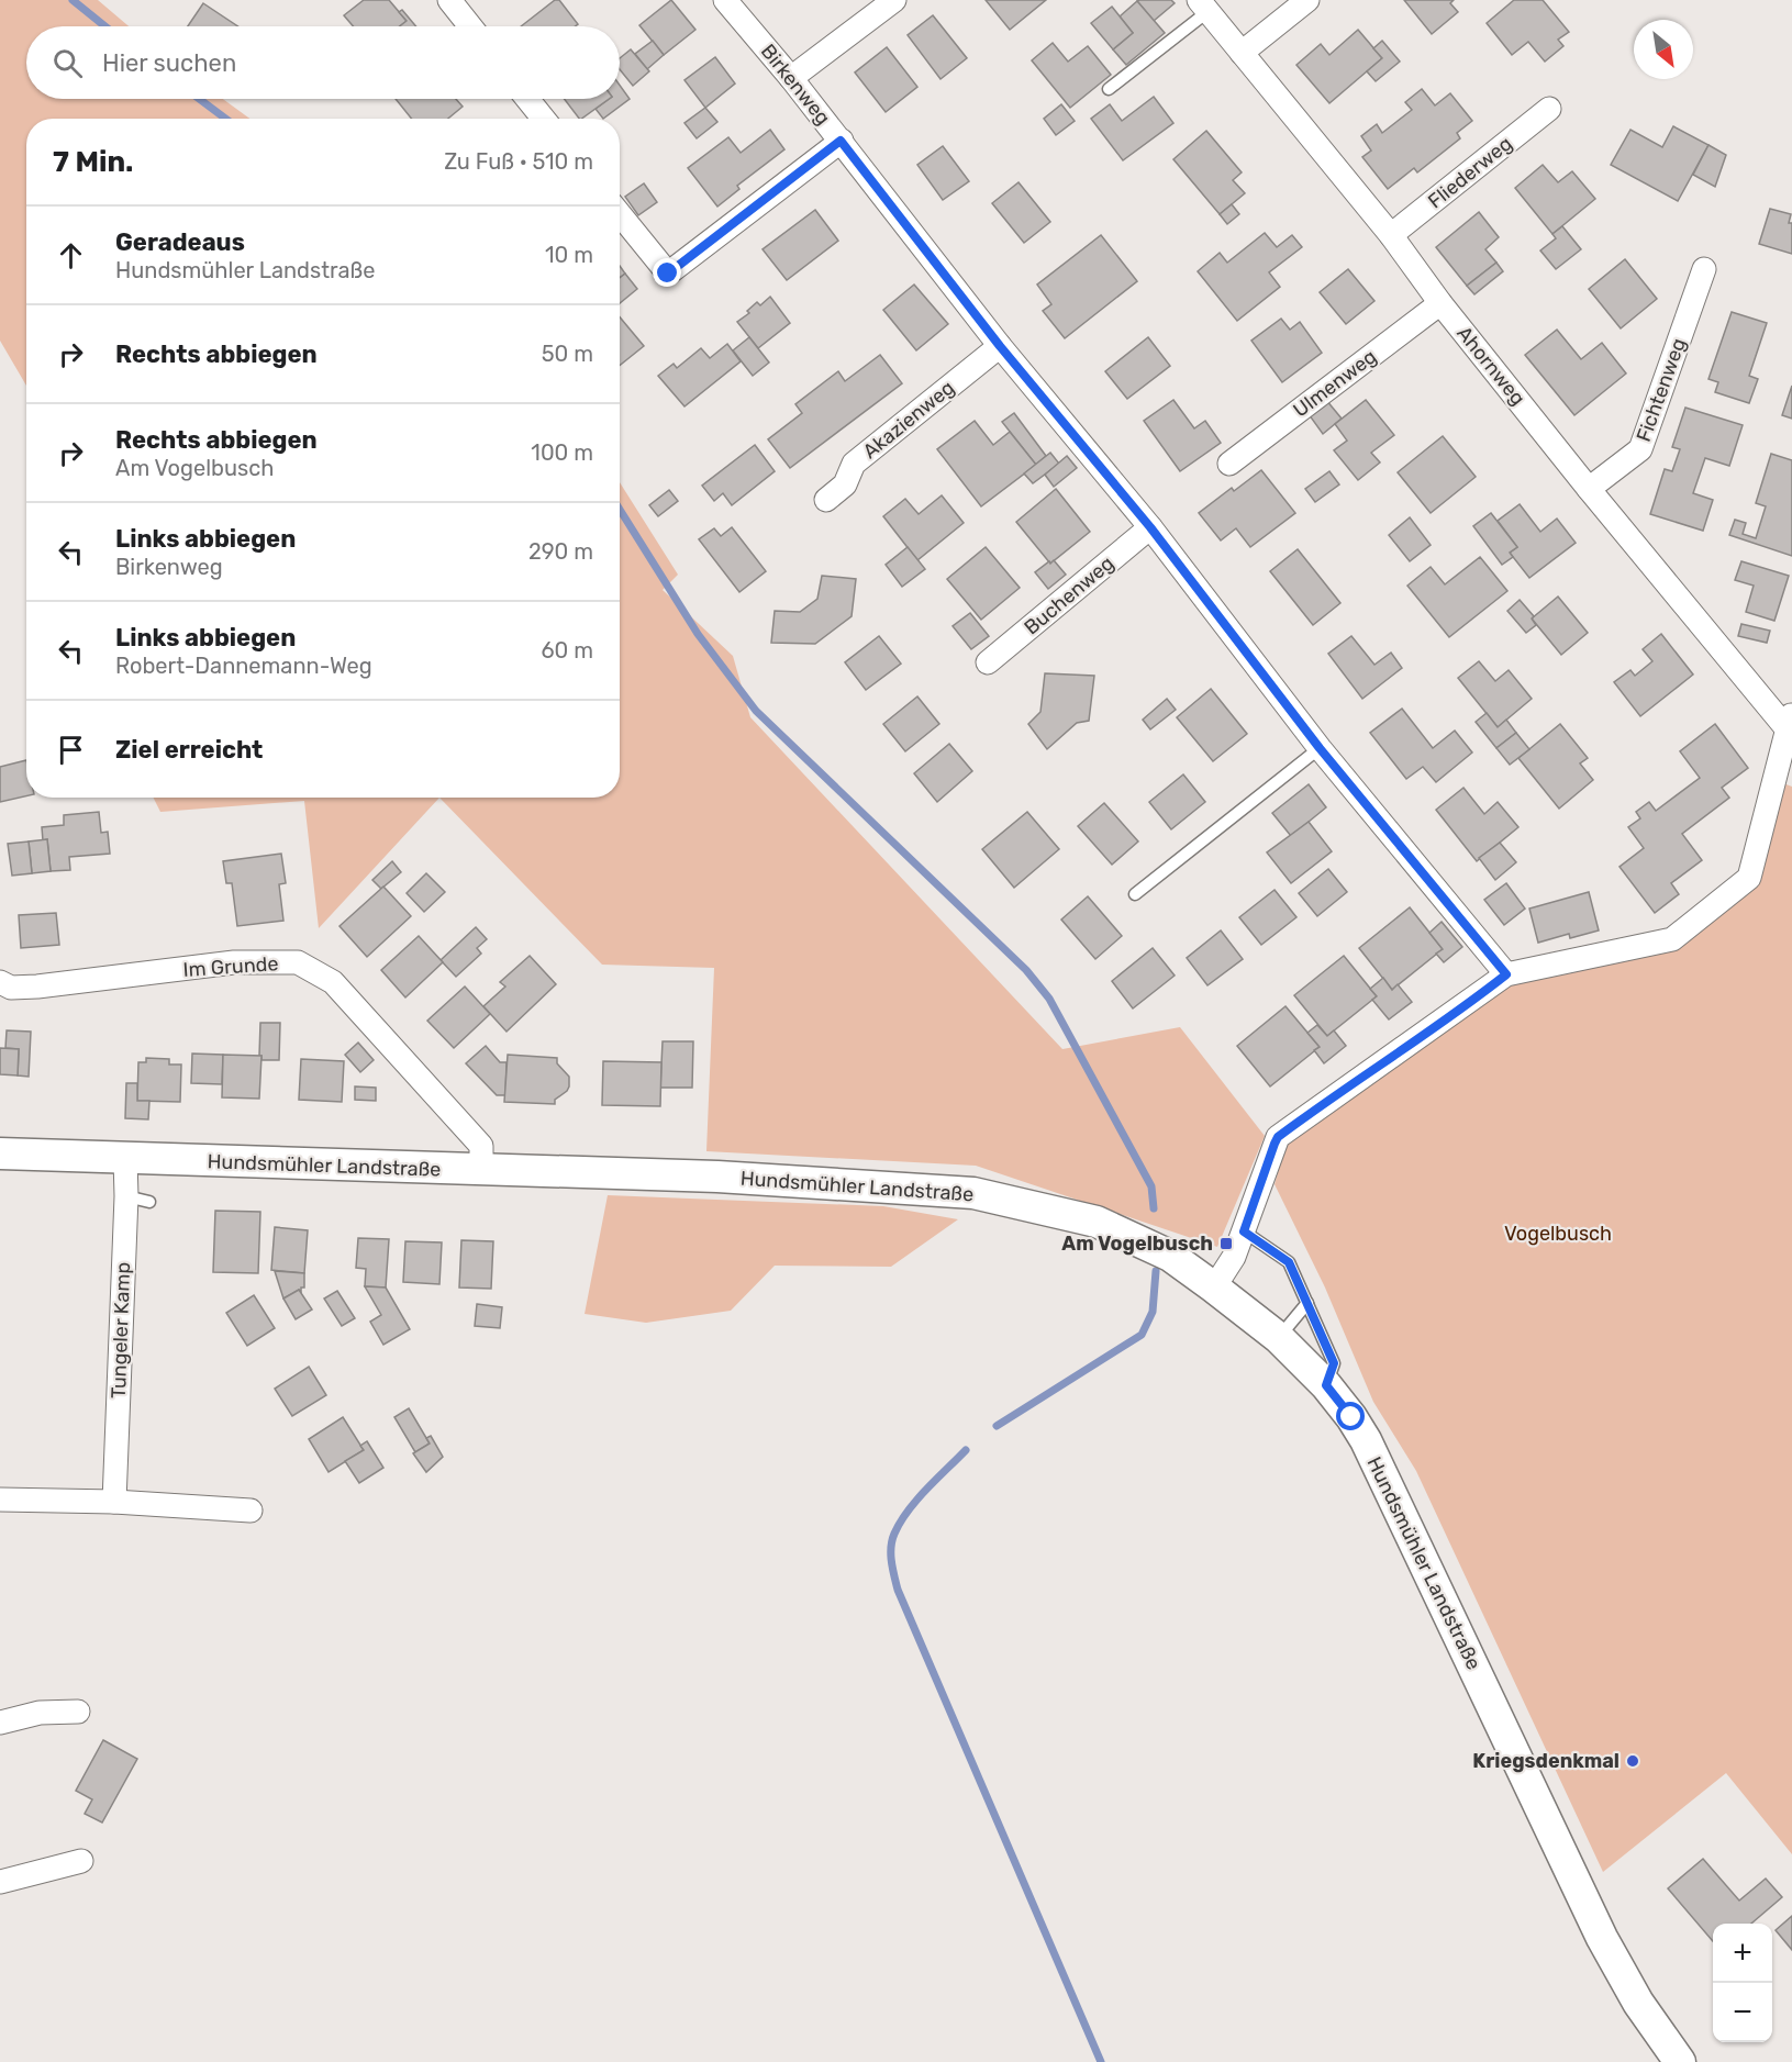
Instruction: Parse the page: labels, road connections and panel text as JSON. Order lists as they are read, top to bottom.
{
  "streets": {
    "street": [
      "Birkenweg",
      "Fliederweg",
      "Ahornweg",
      "Ulmenweg",
      "Fichtenweg",
      "Akazienweg",
      "Buchenweg",
      "Im Grunde",
      "Hundsmühler Landstraße",
      "Tungeler Kamp"
    ]
  },
  "crossings": [
    ["Birkenweg", "Akazienweg"],
    ["Birkenweg", "Buchenweg"],
    ["Fliederweg", "Ahornweg"],
    ["Ahornweg", "Ulmenweg"],
    ["Ahornweg", "Fichtenweg"],
    ["Im Grunde", "Hundsmühler Landstraße"],
    ["Hundsmühler Landstraße", "Tungeler Kamp"]
  ],
  "parks": ["Vogelbusch"],
  "places": {
    "transit": ["Am Vogelbusch"],
    "other": ["Kriegsdenkmal"]
  },
  "north": "bottom right",
  "page": {
    "search": "Hier suchen",
    "heading": ["7 Min.", "Zu Fuß · 510 m"],
    "list": [
      ["Geradeaus", "Hundsmühler Landstraße", "10 m"],
      ["Rechts abbiegen", "50 m"],
      ["Rechts abbiegen", "Am Vogelbusch", "100 m"],
      ["Links abbiegen", "Birkenweg", "290 m"],
      ["Links abbiegen", "Robert-Dannemann-Weg", "60 m"],
      "Ziel erreicht"
    ],
    "map_buttons": ["+", "−"]
  }
}
